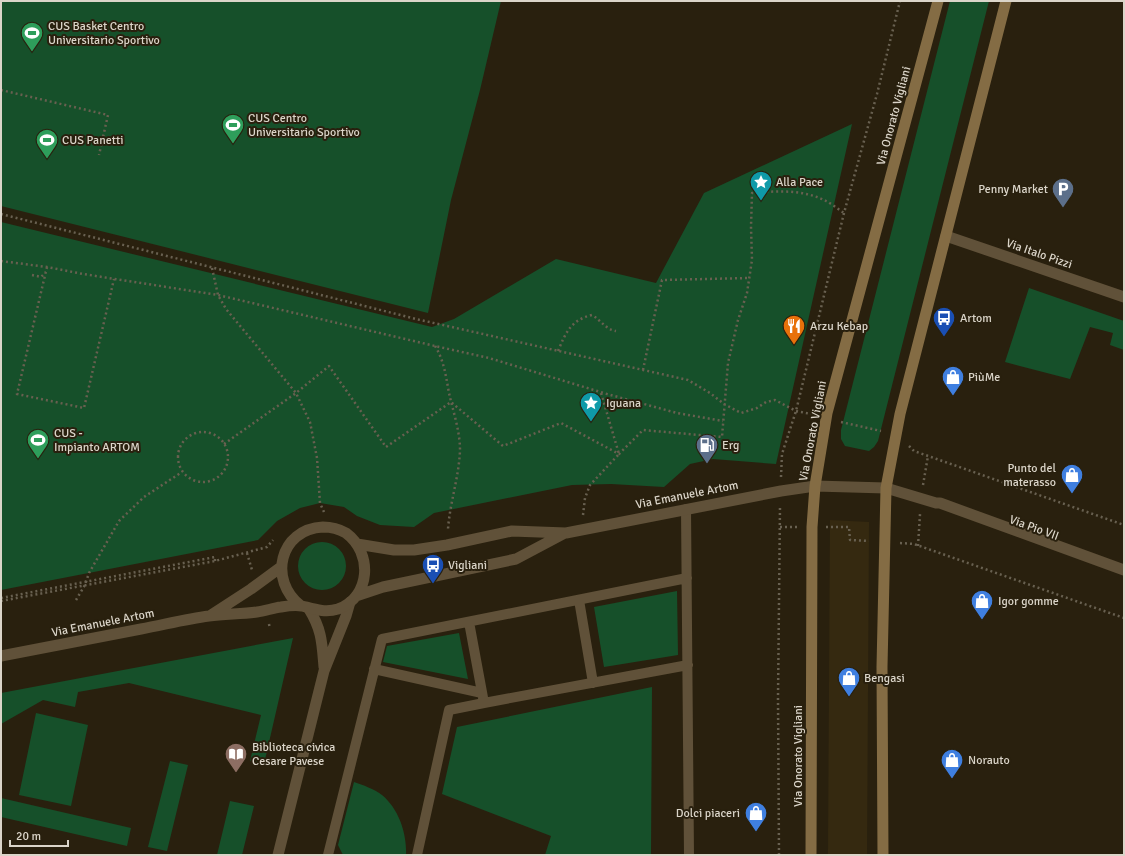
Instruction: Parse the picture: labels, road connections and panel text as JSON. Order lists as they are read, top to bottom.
{
  "streets": {
    "main road": ["Via Onorato Vigliani"],
    "street": ["Via Italo Pizzi", "Via Emanuele Artom", "Via Pio VII"]
  },
  "crossings": [
    ["Via Onorato Vigliani", "Via Emanuele Artom"],
    ["Via Onorato Vigliani", "Via Pio VII"],
    ["Via Emanuele Artom", "Via Pio VII"]
  ],
  "places": {
    "sports": [
      "CUS Basket Centro Universitario Sportivo",
      "CUS Centro Universitario Sportivo",
      "CUS Panetti",
      "CUS - Impianto ARTOM"
    ],
    "place": ["Alla Pace", "Iguana"],
    "parking": ["Penny Market"],
    "bus stop": ["Artom", "Vigliani"],
    "restaurant": ["Arzu Kebap"],
    "shop": [
      "PiùMe",
      "Punto del materasso",
      "Igor gomme",
      "Bengasi",
      "Norauto",
      "Dolci piaceri"
    ],
    "fuel station": ["Erg"],
    "library": ["Biblioteca civica Cesare Pavese"]
  },
  "scale_bar": "20 m"
}
